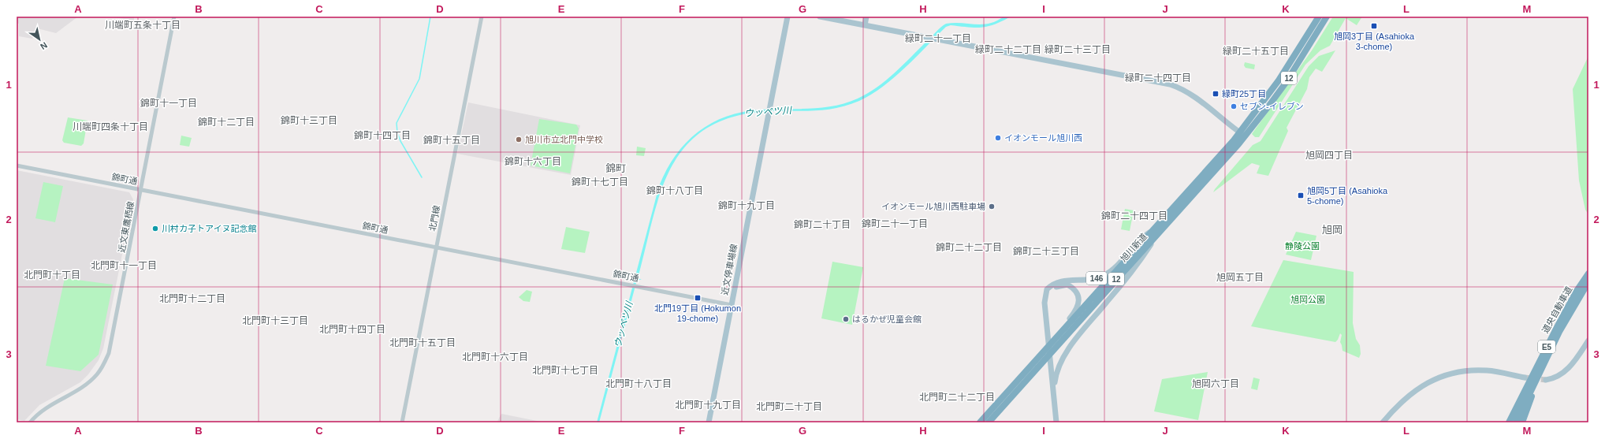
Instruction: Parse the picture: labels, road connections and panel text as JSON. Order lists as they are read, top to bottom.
{
  "streets": {
    "highway": [
      "12",
      "旭川新道",
      "道央自動車道",
      "E5"
    ],
    "main road": ["近文停車場線", "146"],
    "street": ["錦町通", "北門線", "近文東鷹栖線"]
  },
  "crossings": [
    ["錦町通", "北門線"],
    ["錦町通", "近文東鷹栖線"],
    ["錦町通", "近文停車場線"],
    ["旭川新道", "146"]
  ],
  "districts": [
    "川端町五条十丁目",
    "緑町二十一丁目",
    "緑町二十二丁目",
    "緑町二十三丁目",
    "緑町二十五丁目",
    "緑町二十四丁目",
    "錦町十一丁目",
    "錦町十三丁目",
    "錦町十二丁目",
    "川端町四条十丁目",
    "錦町十四丁目",
    "錦町十五丁目",
    "旭岡四丁目",
    "錦町十六丁目",
    "錦町",
    "錦町十七丁目",
    "錦町十八丁目",
    "錦町十九丁目",
    "錦町二十四丁目",
    "錦町二十一丁目",
    "錦町二十丁目",
    "旭岡",
    "錦町二十二丁目",
    "錦町二十三丁目",
    "北門町十一丁目",
    "北門町十丁目",
    "旭岡五丁目",
    "北門町十二丁目",
    "北門町十三丁目",
    "北門町十四丁目",
    "北門町十五丁目",
    "北門町十六丁目",
    "北門町十七丁目",
    "北門町十八丁目",
    "旭岡六丁目",
    "北門町二十二丁目",
    "北門町十九丁目",
    "北門町二十丁目"
  ],
  "water": ["ウッペツ川"],
  "parks": ["静陵公園", "旭岡公園"],
  "places": {
    "transit": [
      "旭岡3丁目 (Asahioka 3-chome)",
      "緑町25丁目",
      "旭岡5丁目 (Asahioka 5-chome)",
      "北門19丁目 (Hokumon 19-chome)"
    ],
    "other": [
      "セブン-イレブン",
      "イオンモール旭川西",
      "旭川市立北門中学校",
      "イオンモール旭川西駐車場",
      "川村カ子トアイヌ記念館",
      "はるかぜ児童会館"
    ]
  },
  "north": "bottom right",
  "grid": {
    "columns": [
      "A",
      "B",
      "C",
      "D",
      "E",
      "F",
      "G",
      "H",
      "I",
      "J",
      "K",
      "L",
      "M"
    ],
    "rows": ["1", "2", "3"]
  }
}
